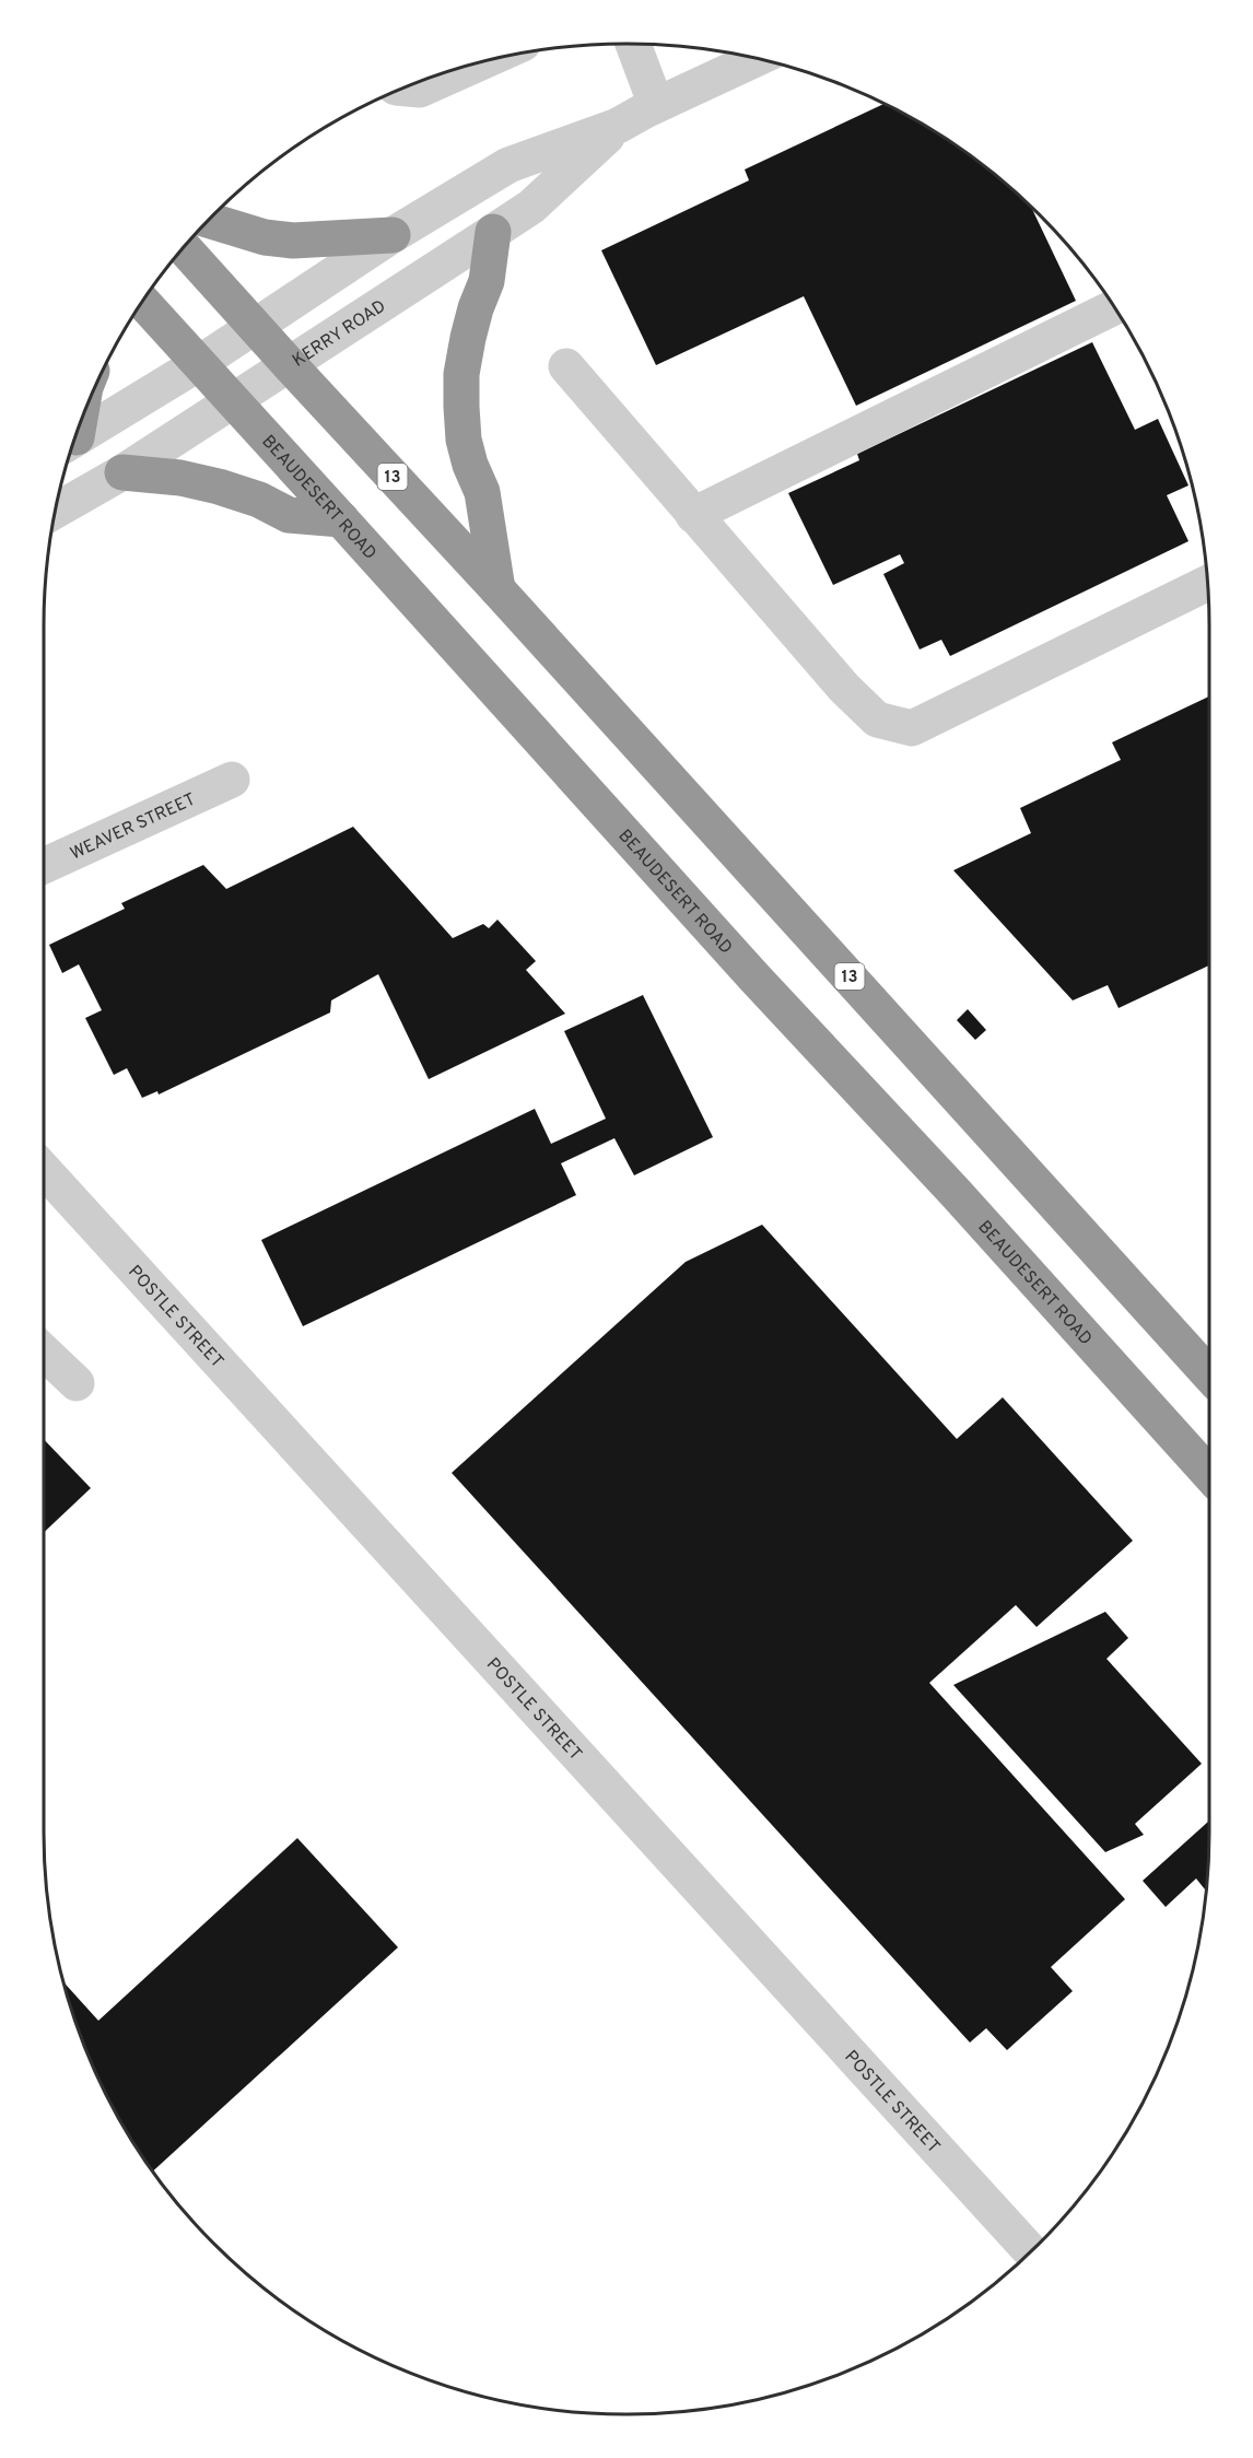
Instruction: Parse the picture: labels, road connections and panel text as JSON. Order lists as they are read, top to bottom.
{
  "streets": {
    "highway": ["13", "BEAUDESERT ROAD"],
    "street": ["KERRY ROAD", "WEAVER STREET", "POSTLE STREET"]
  },
  "crossings": [
    ["KERRY ROAD", "13"],
    ["KERRY ROAD", "BEAUDESERT ROAD"]
  ]
}
